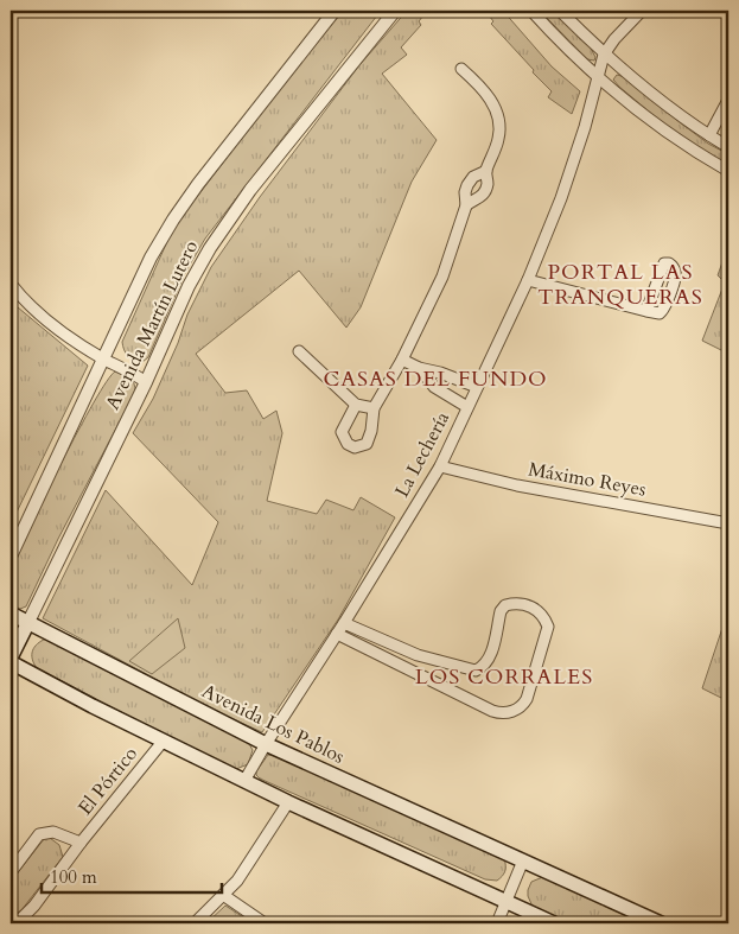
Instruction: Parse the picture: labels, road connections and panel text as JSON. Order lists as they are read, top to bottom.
{
  "streets": {
    "main road": ["Avenida Martín Lutero", "Avenida Los Pablos"],
    "street": ["La Lechería", "Máximo Reyes", "El Pórtico"]
  },
  "crossings": [
    ["Avenida Martín Lutero", "Avenida Los Pablos"],
    ["La Lechería", "Máximo Reyes"],
    ["La Lechería", "Avenida Los Pablos"]
  ],
  "districts": ["PORTAL LAS TRANQUERAS", "CASAS DEL FUNDO", "LOS CORRALES"],
  "scale_bar": "100 m"
}
